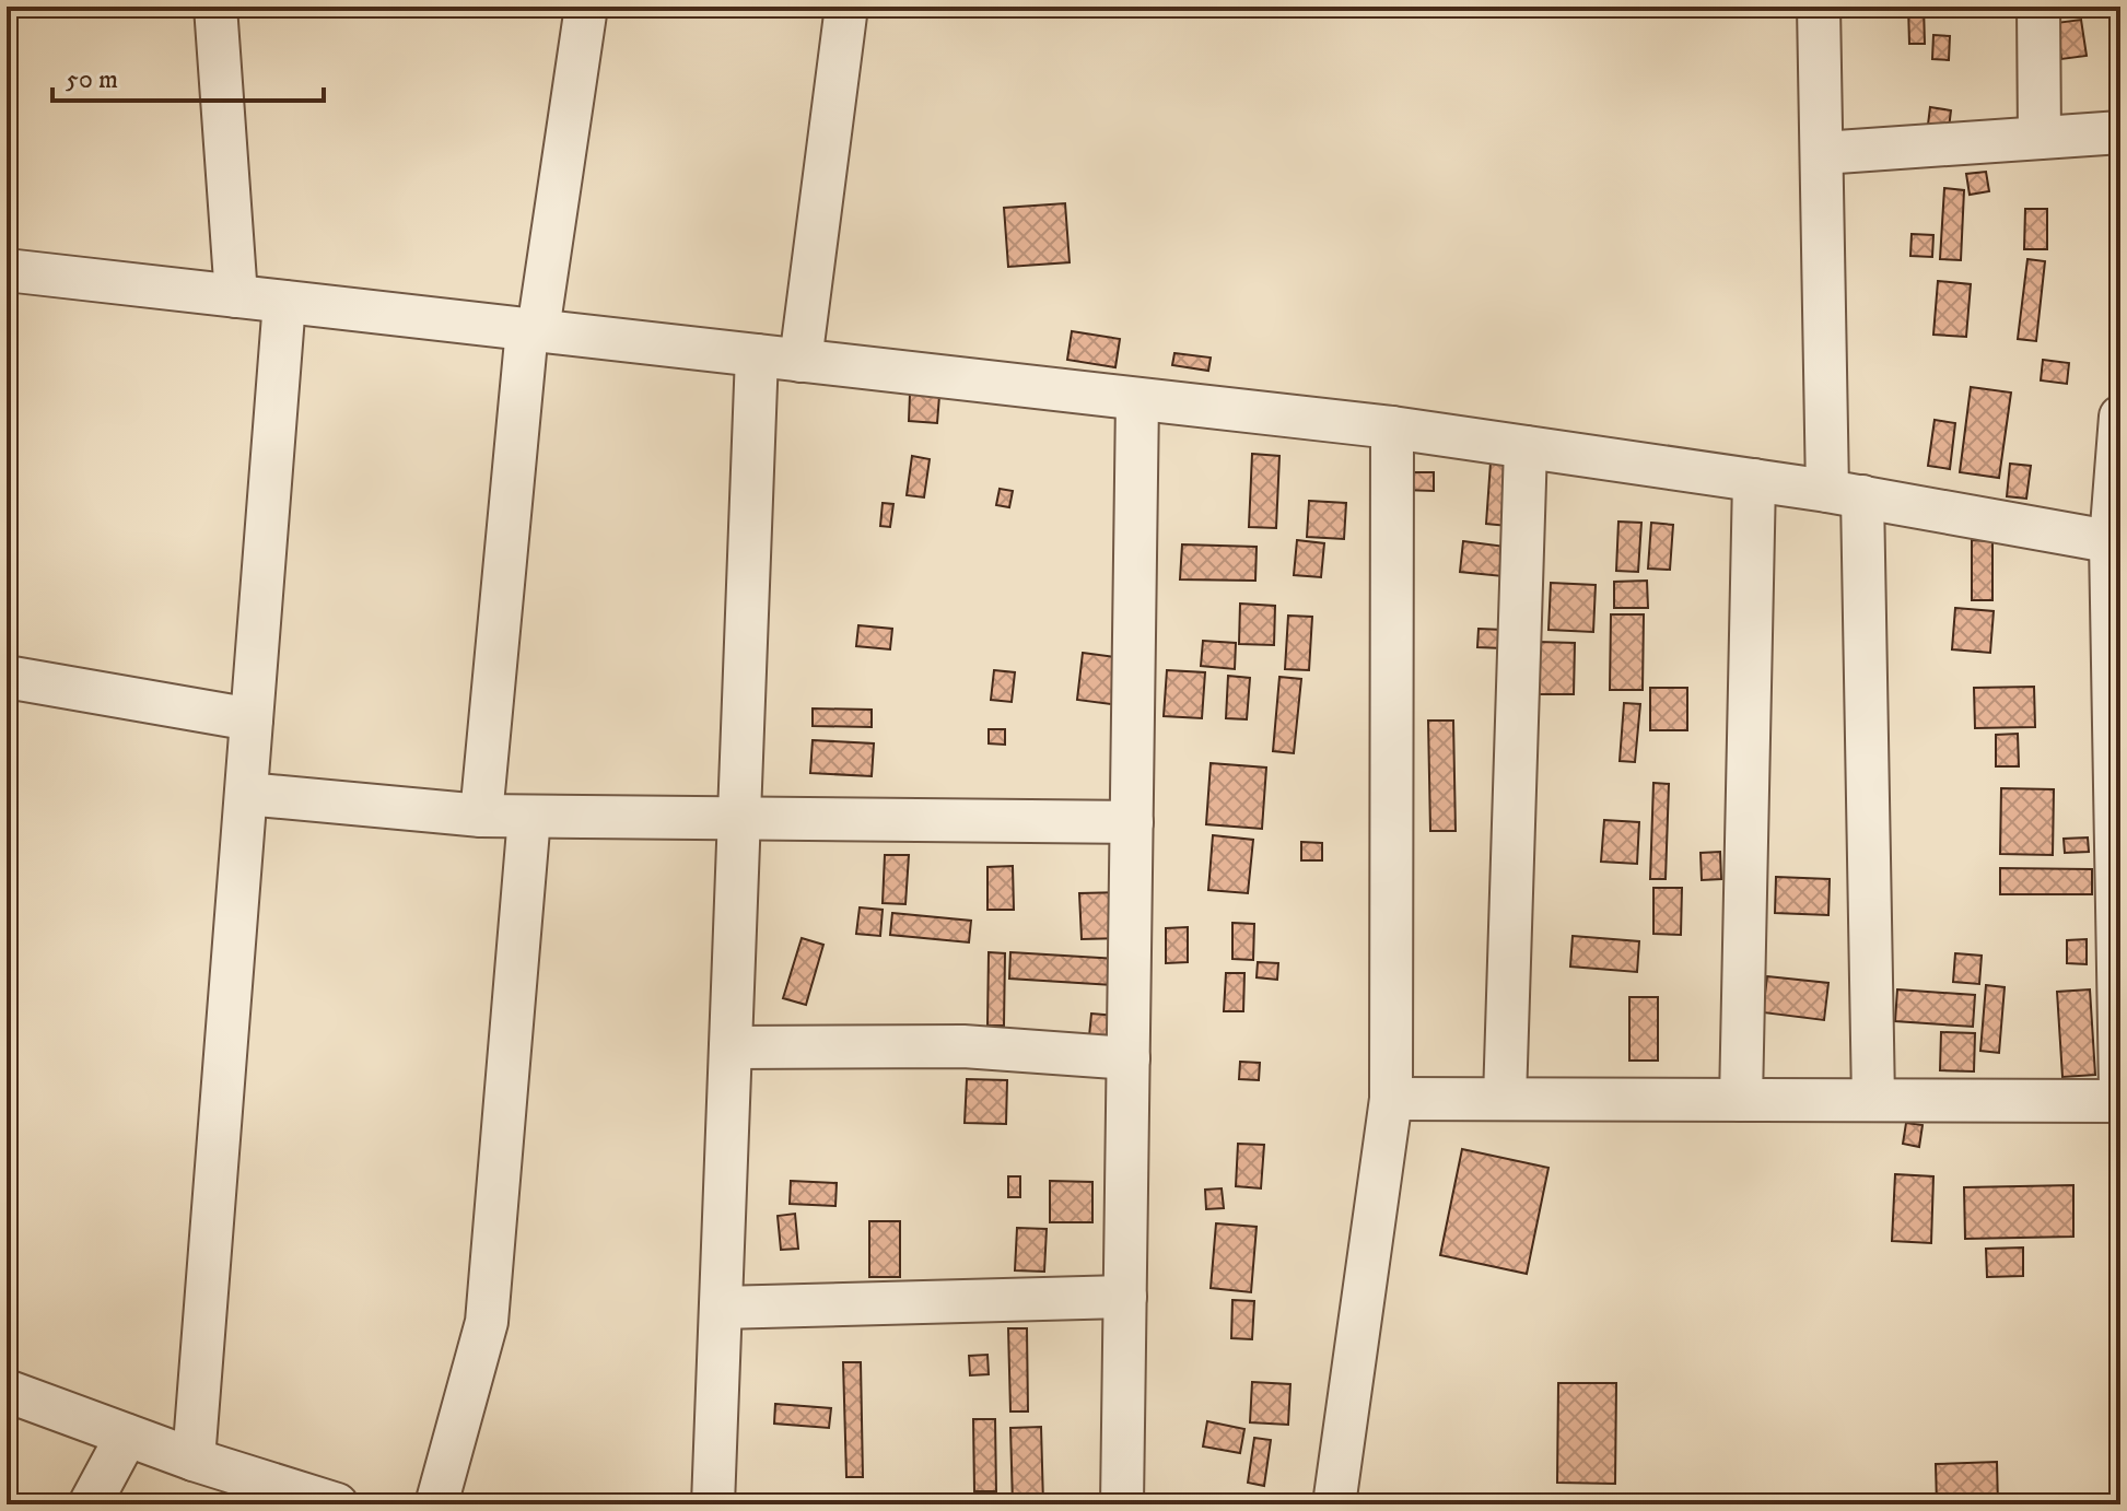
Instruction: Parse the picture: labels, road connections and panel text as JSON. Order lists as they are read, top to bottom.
{
  "scale_bar": "50 m"
}
